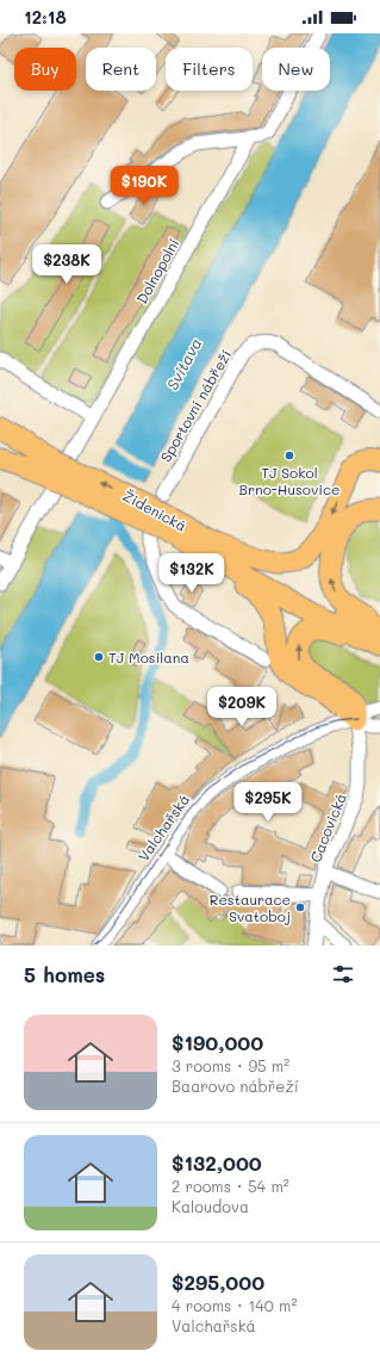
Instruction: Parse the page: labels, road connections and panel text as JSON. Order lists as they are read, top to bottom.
{
  "streets": {
    "highway": ["Židenická"],
    "street": [
      "Dolnopolní",
      "Sportovní nábřeží",
      "Valchařská",
      "Cacovická"
    ]
  },
  "crossings": [
    ["Valchařská", "Cacovická"]
  ],
  "water": ["Svitava"],
  "places": ["TJ Sokol Brno-Husovice", "TJ Mosilana", "Restaurace Svatoboj"],
  "page": {
    "status": "12:18",
    "chip": [
      "Buy",
      "Rent",
      "Filters",
      "New"
    ],
    "price": [
      "$190K",
      "$238K",
      "$132K",
      "$209K",
      "$295K"
    ],
    "heading": "5 homes",
    "list": [
      {
        "name": "$190,000",
        "note": "3 rooms · 95 m² · Baarovo nábřeží"
      },
      {
        "name": "$132,000",
        "note": "2 rooms · 54 m² · Kaloudova"
      },
      {
        "name": "$295,000",
        "note": "4 rooms · 140 m² · Valchařská"
      }
    ]
  }
}
